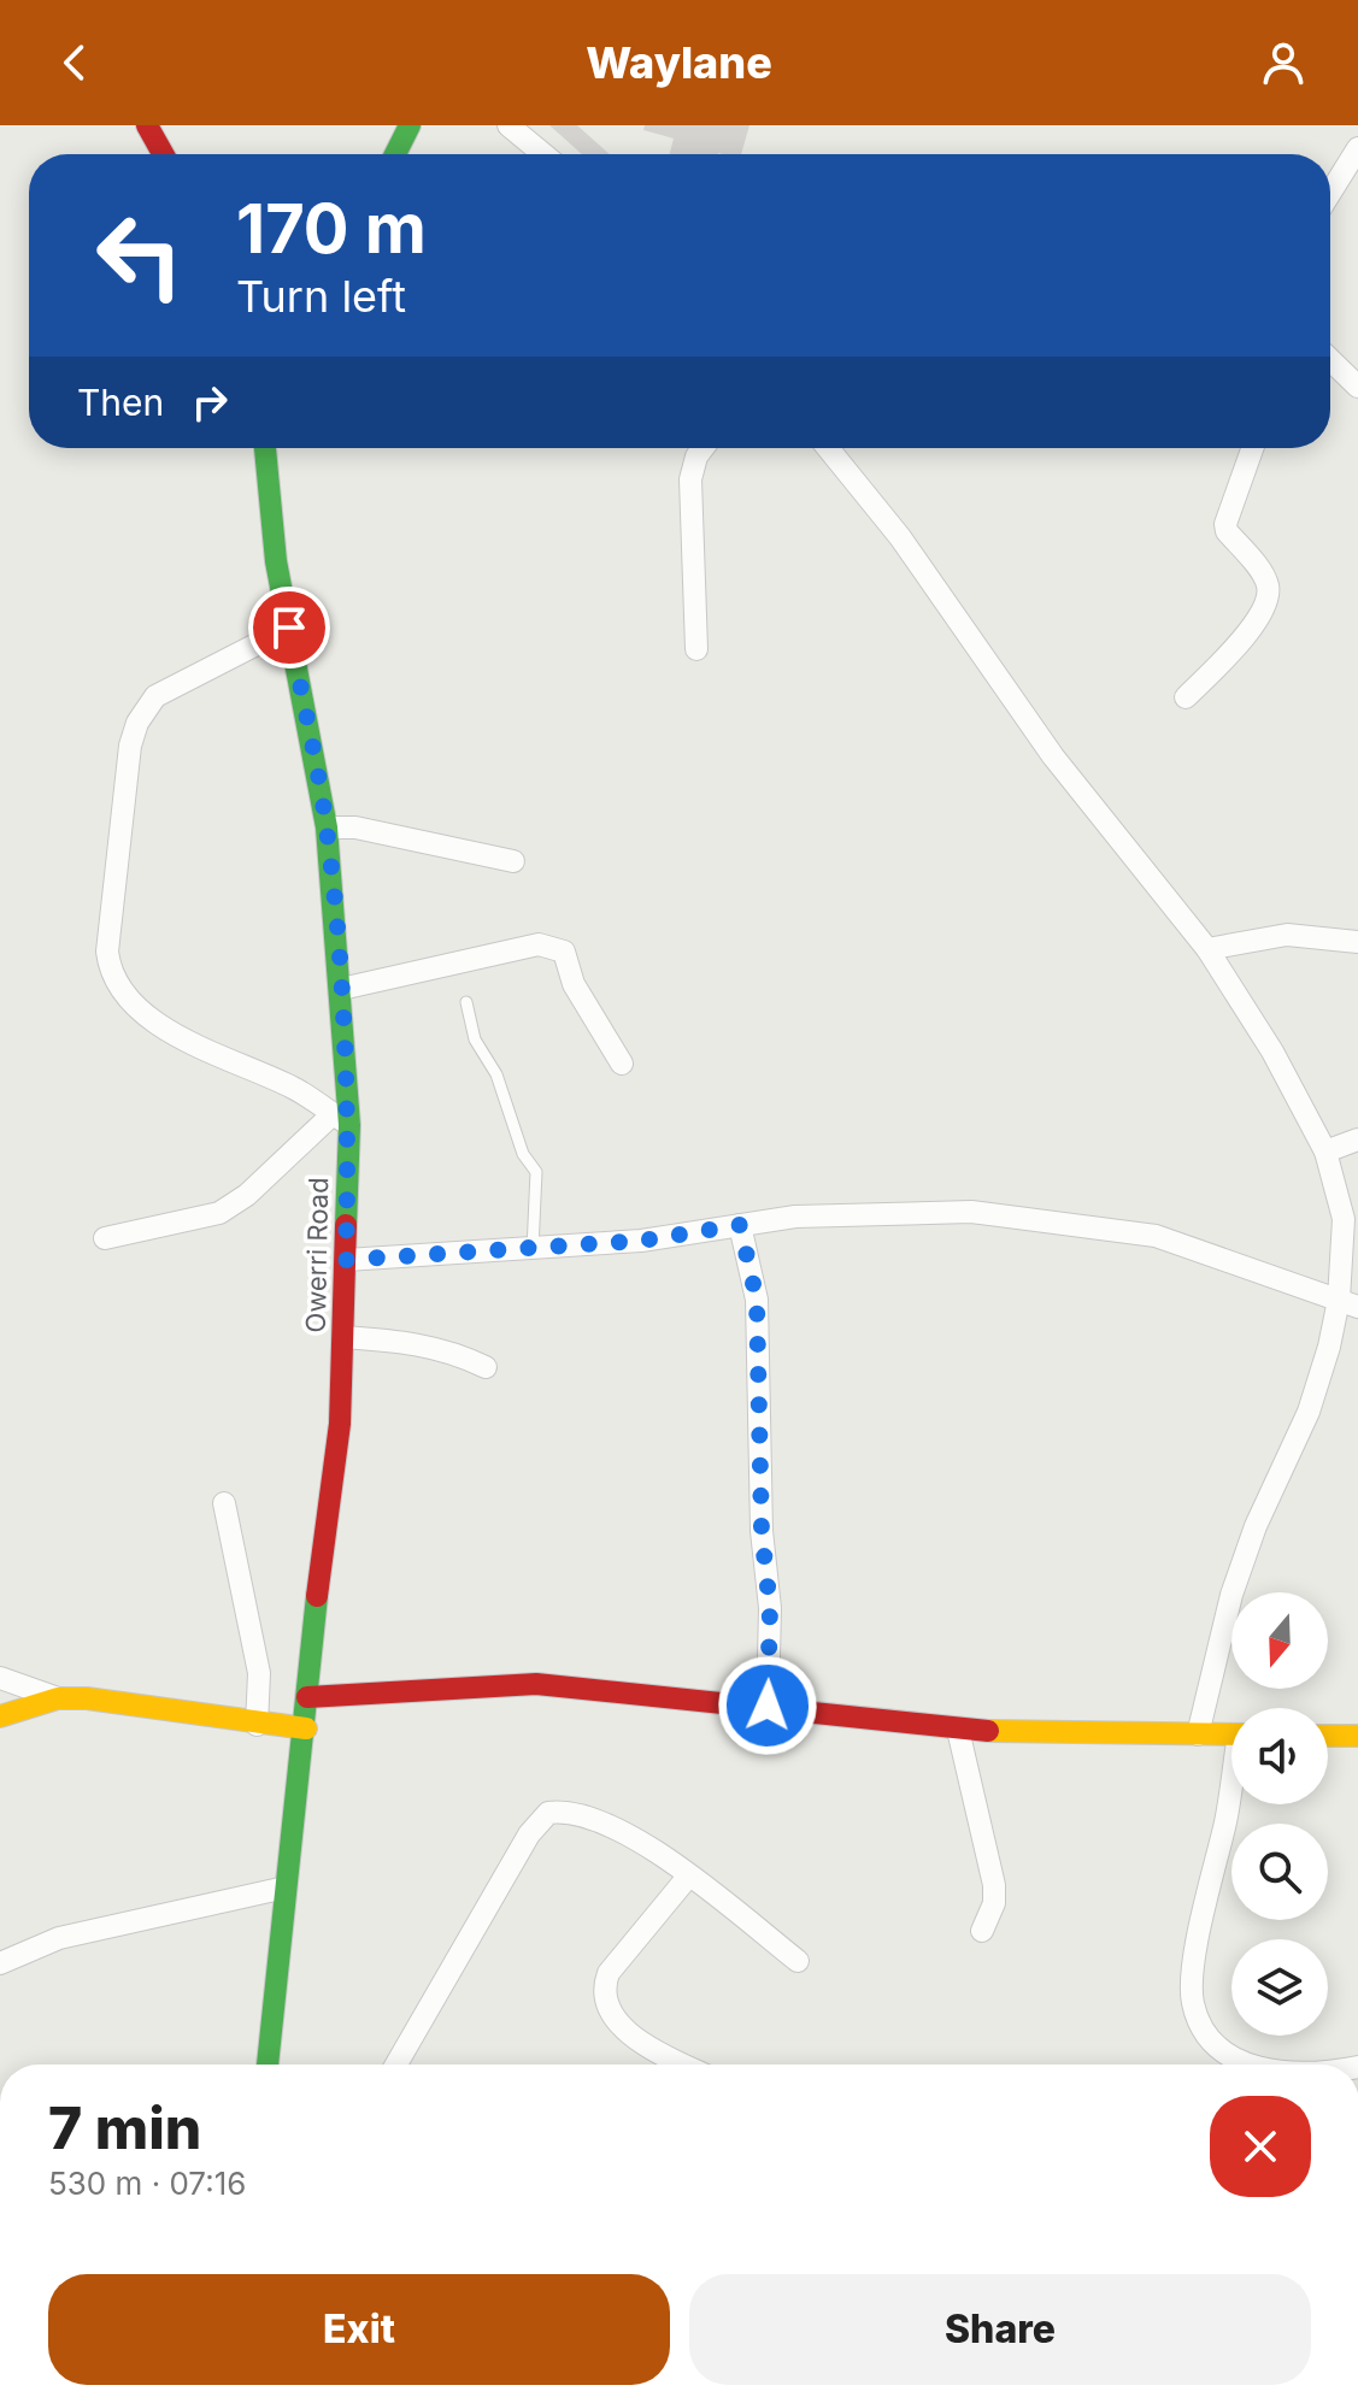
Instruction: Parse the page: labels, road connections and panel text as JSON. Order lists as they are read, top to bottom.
{
  "streets": {
    "main road": ["Owerri Road"]
  },
  "north": "bottom",
  "page": {
    "header": "Waylane",
    "turn": ["170 m", "Turn left"],
    "then": "Then",
    "heading": ["7 min", "530 m · 07:16"],
    "buttons": ["Exit", "Share"]
  }
}
